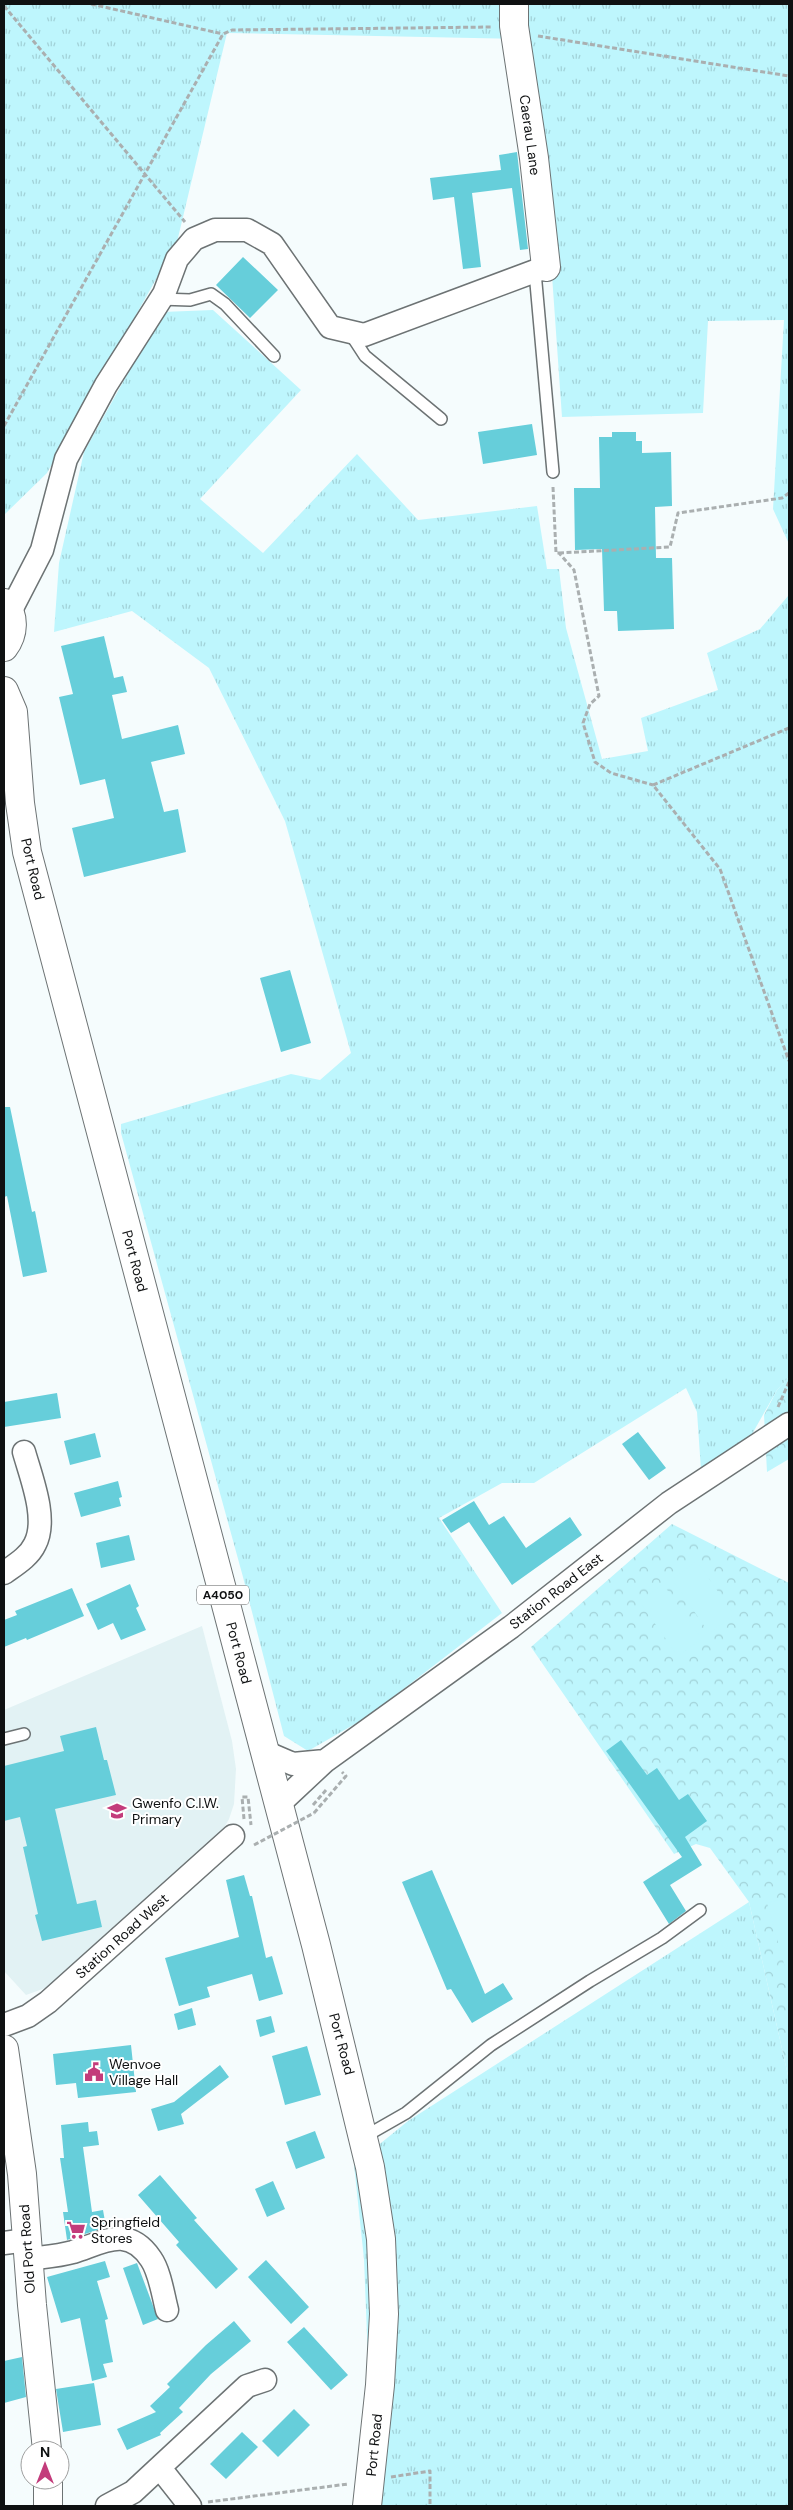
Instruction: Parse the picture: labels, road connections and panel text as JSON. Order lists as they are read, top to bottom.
{
  "streets": {
    "main road": [
      "Caerau Lane",
      "Port Road",
      "A4050",
      "Old Port Road"
    ],
    "street": ["Station Road East", "Station Road West"]
  },
  "crossings": [
    ["Port Road", "Station Road East"]
  ],
  "places": {
    "school or university": ["Gwenfo C.I.W. Primary"],
    "public building": ["Wenvoe Village Hall"],
    "supermarket": ["Springfield Stores"]
  },
  "north": "top"
}
